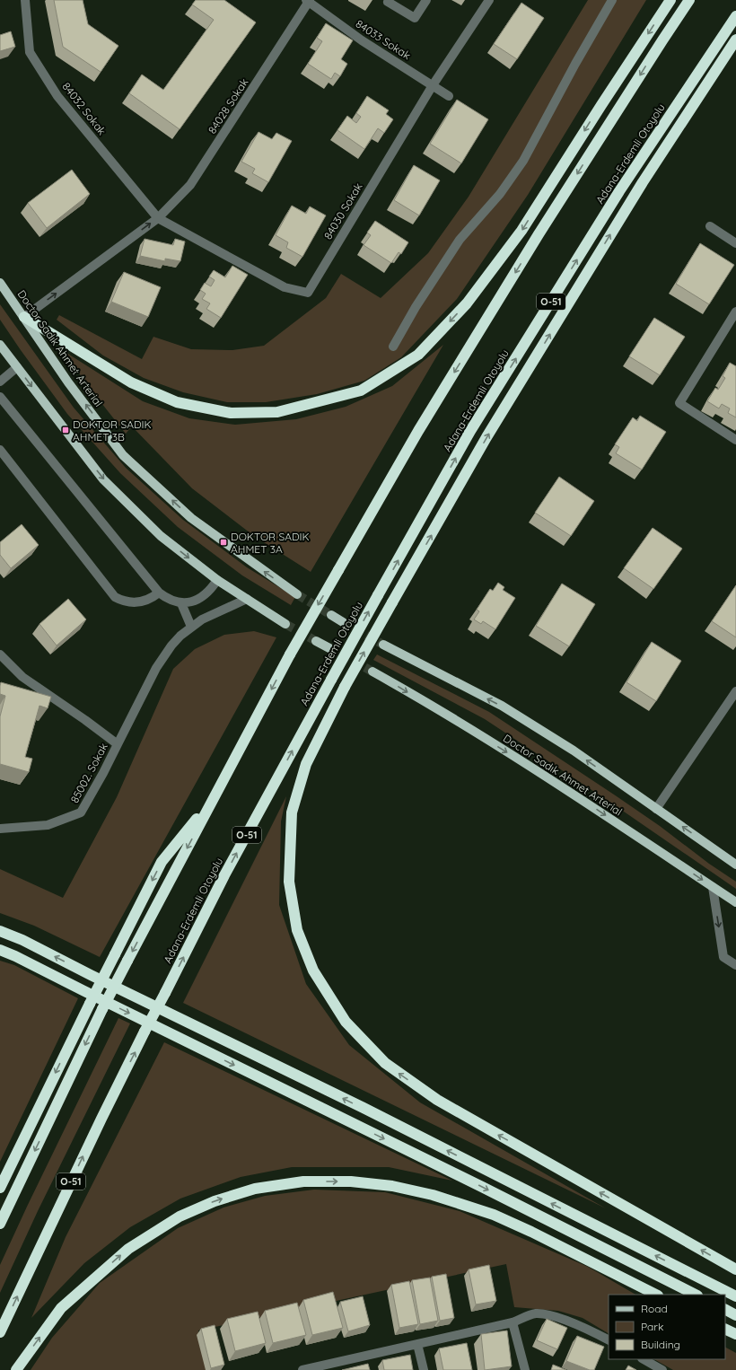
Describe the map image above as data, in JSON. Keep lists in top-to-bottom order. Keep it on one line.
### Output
{"streets":{"highway":["Adana-Erdemli Otoyolu","O-51"],"main road":["Doctor Sadık Ahmet Arterial"],"street":["84033 Sokak","84028 Sokak","84032 Sokak","84030 Sokak","85002. Sokak"]},"crossings":[["84033 Sokak","84028 Sokak"],["84033 Sokak","84030 Sokak"],["84028 Sokak","84032 Sokak"],["84028 Sokak","84030 Sokak"],["84028 Sokak","Doctor Sadık Ahmet Arterial"],["84032 Sokak","84030 Sokak"]],"one_way":["84028 Sokak"],"places":{"transit":["DOKTOR SADIK AHMET 3B","DOKTOR SADIK AHMET 3A"]},"legend":["Road","Park","Building"]}
